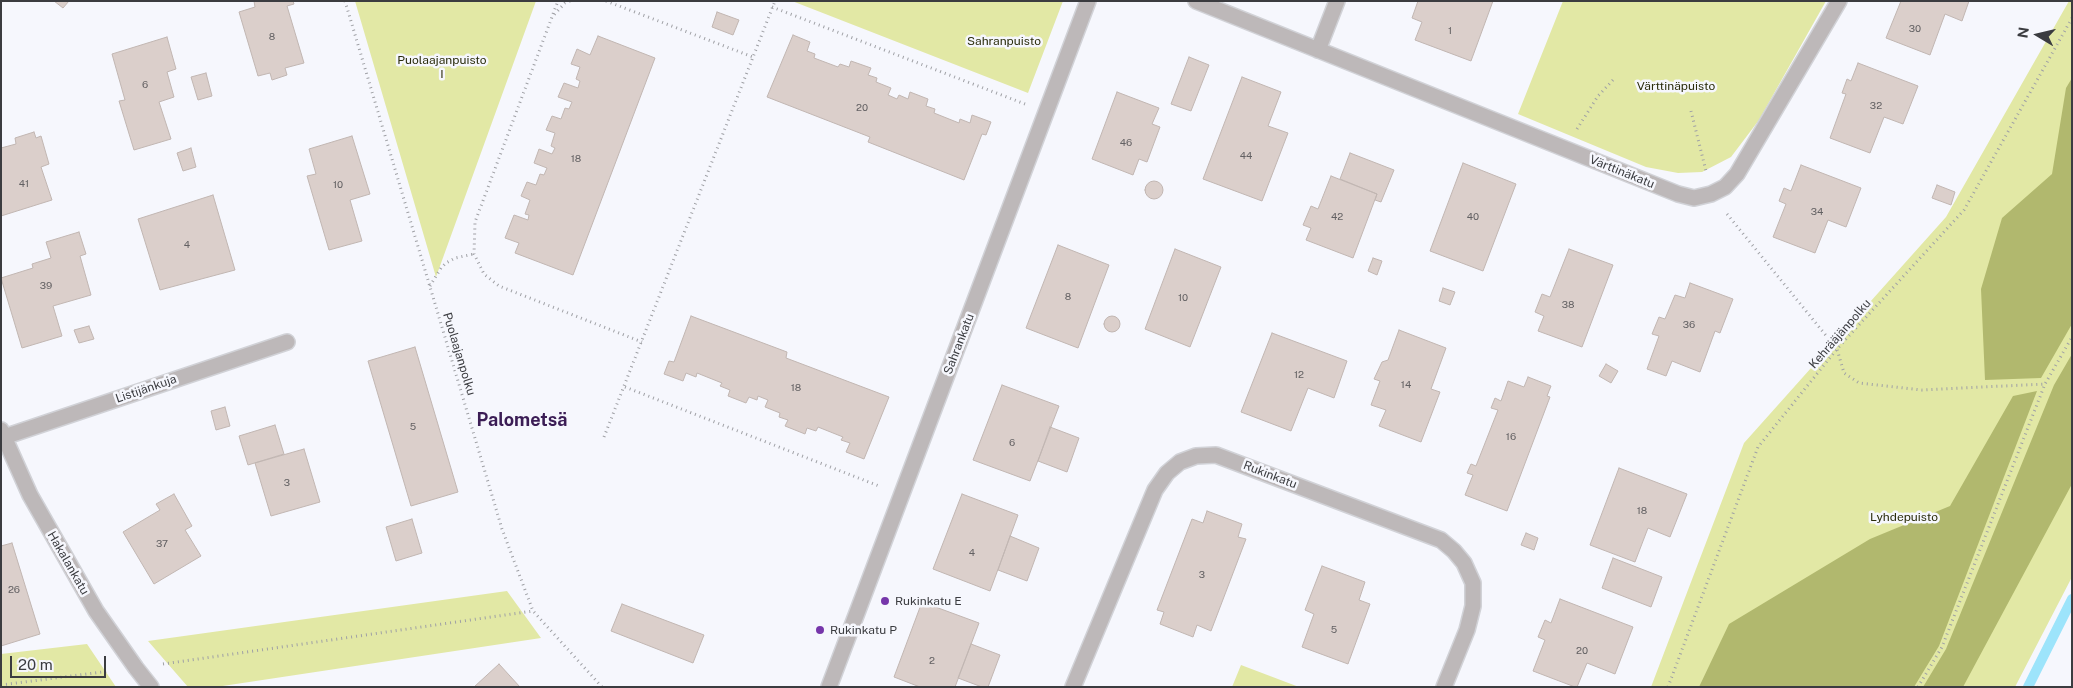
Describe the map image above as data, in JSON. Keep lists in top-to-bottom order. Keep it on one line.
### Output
{"streets":{"street":["Värttinäkatu","Sahrankatu","Listijänkuja","Rukinkatu","Hakalankatu"],"path":["Kehrääjänpolku","Puolaajanpolku"]},"crossings":[["Listijänkuja","Hakalankatu"]],"districts":["Palometsä"],"parks":["Sahranpuisto","Puolaajanpuisto I","Värttinäpuisto","Lyhdepuisto"],"places":["Rukinkatu E","Rukinkatu P"],"house_numbers":["30","1","8","6","32","20","46","44","18","41","10","34","42","40","4","39","8","10","38","36","12","14","18","5","16","6","3","18","37","4","3","26","5","20","2"],"scale_bar":"20 m","north":"left"}
